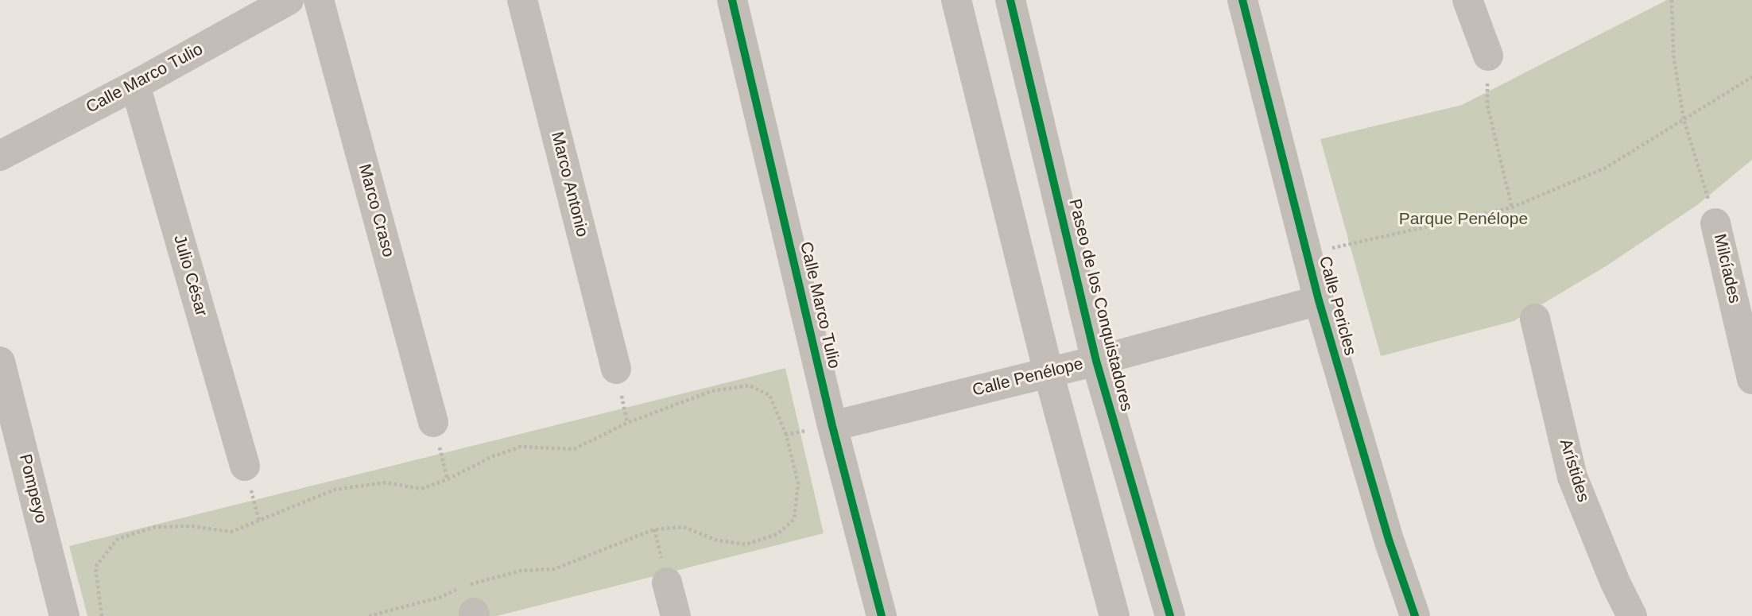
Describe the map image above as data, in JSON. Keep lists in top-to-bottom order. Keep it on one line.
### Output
{"streets":{"street":["Calle Marco Tulio","Marco Antonio","Marco Craso","Milcíades","Julio César","Paseo de los Conquistadores","Calle Pericles","Calle Penélope","Arístides","Pompeyo"]},"crossings":[["Calle Marco Tulio","Julio César"],["Calle Marco Tulio","Calle Penélope"],["Paseo de los Conquistadores","Calle Penélope"],["Calle Pericles","Calle Penélope"]],"parks":["Parque Penélope"]}
